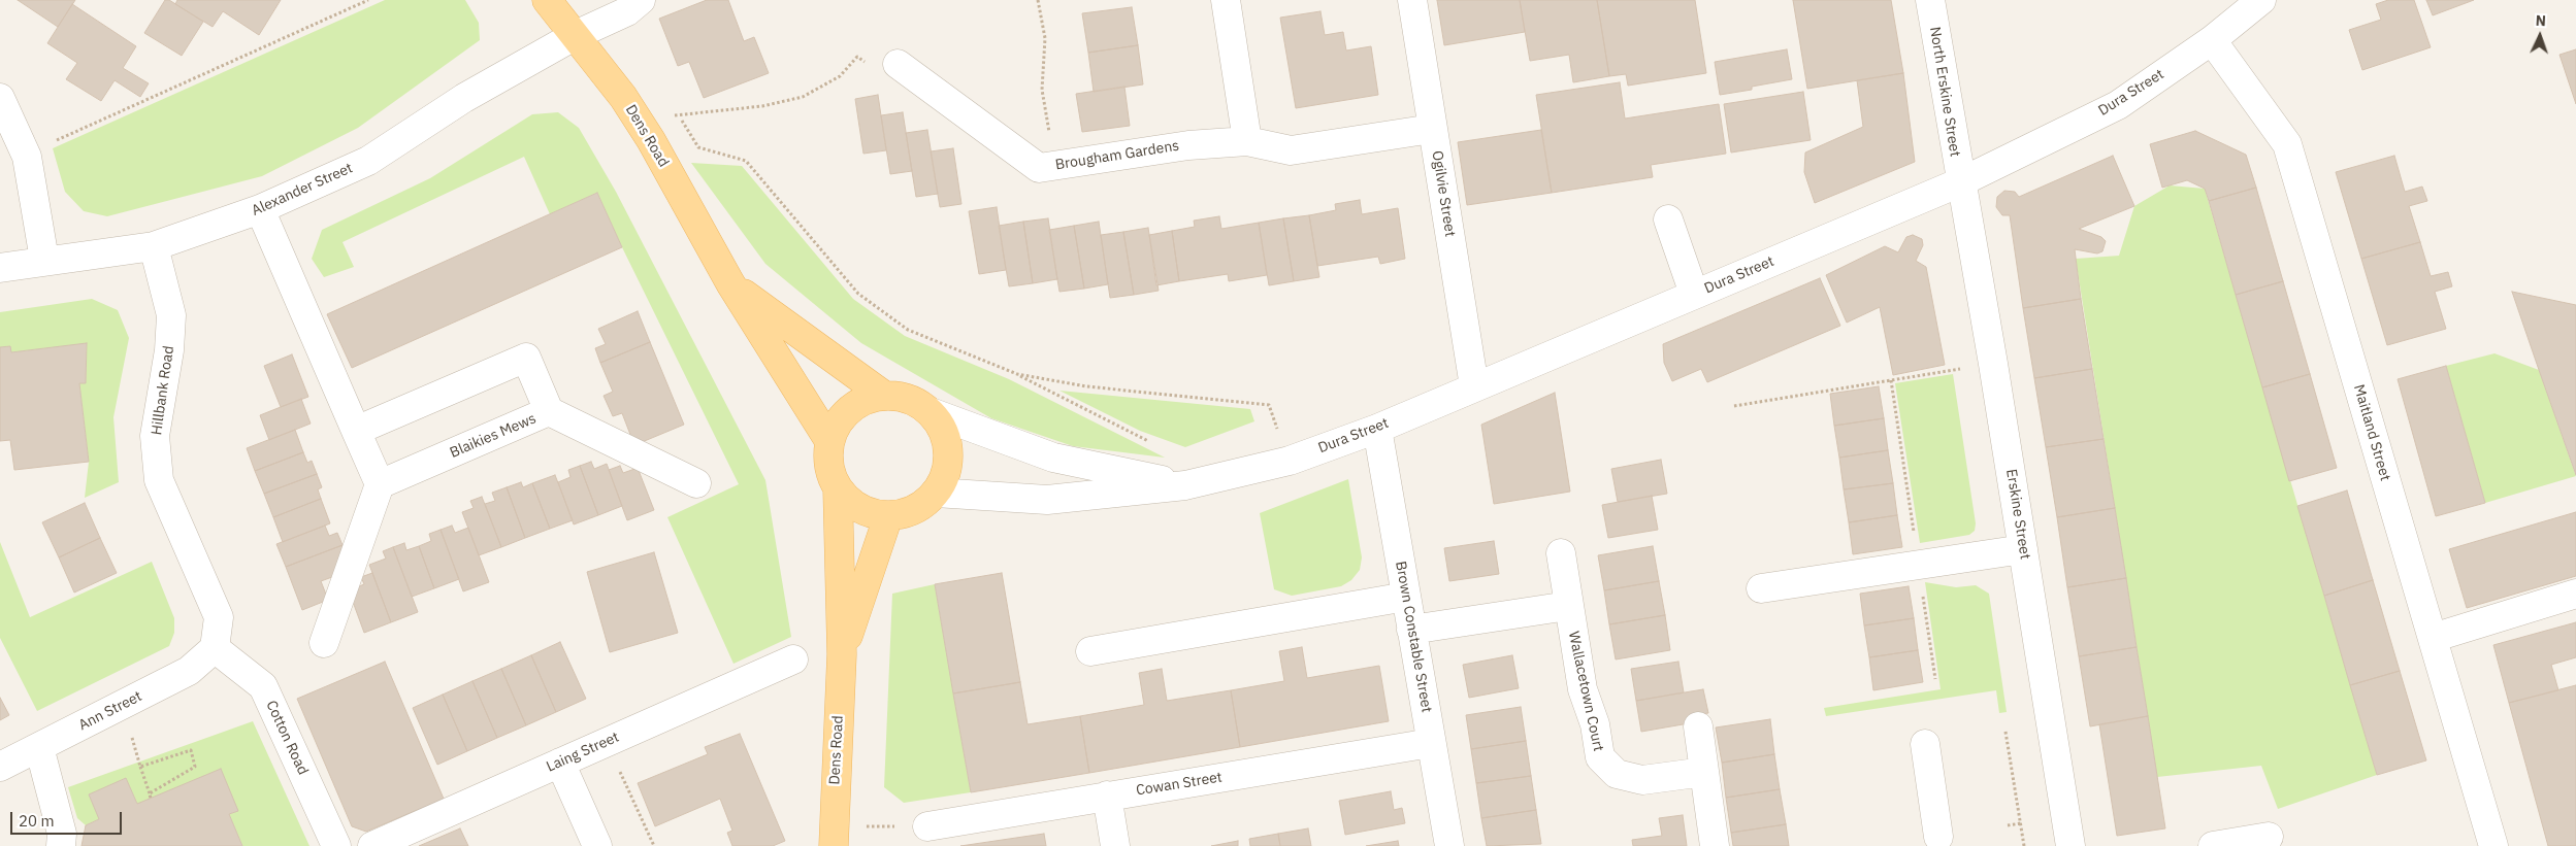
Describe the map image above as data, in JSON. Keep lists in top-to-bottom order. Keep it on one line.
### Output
{"streets":{"main road":["Dens Road"],"street":["North Erskine Street","Dura Street","Brougham Gardens","Alexander Street","Ogilvie Street","Hillbank Road","Maitland Street","Blaikies Mews","Erskine Street","Brown Constable Street","Wallacetown Court","Ann Street","Cotton Road","Laing Street","Cowan Street"]},"crossings":[["North Erskine Street","Dura Street"],["North Erskine Street","Erskine Street"],["Dura Street","Dens Road"],["Dura Street","Ogilvie Street"],["Dura Street","Maitland Street"],["Dura Street","Erskine Street"],["Dura Street","Brown Constable Street"],["Dens Road","Alexander Street"],["Brougham Gardens","Ogilvie Street"],["Alexander Street","Hillbank Road"],["Hillbank Road","Ann Street"],["Hillbank Road","Cotton Road"],["Brown Constable Street","Cowan Street"],["Ann Street","Cotton Road"]],"scale_bar":"20 m","north":"top"}
